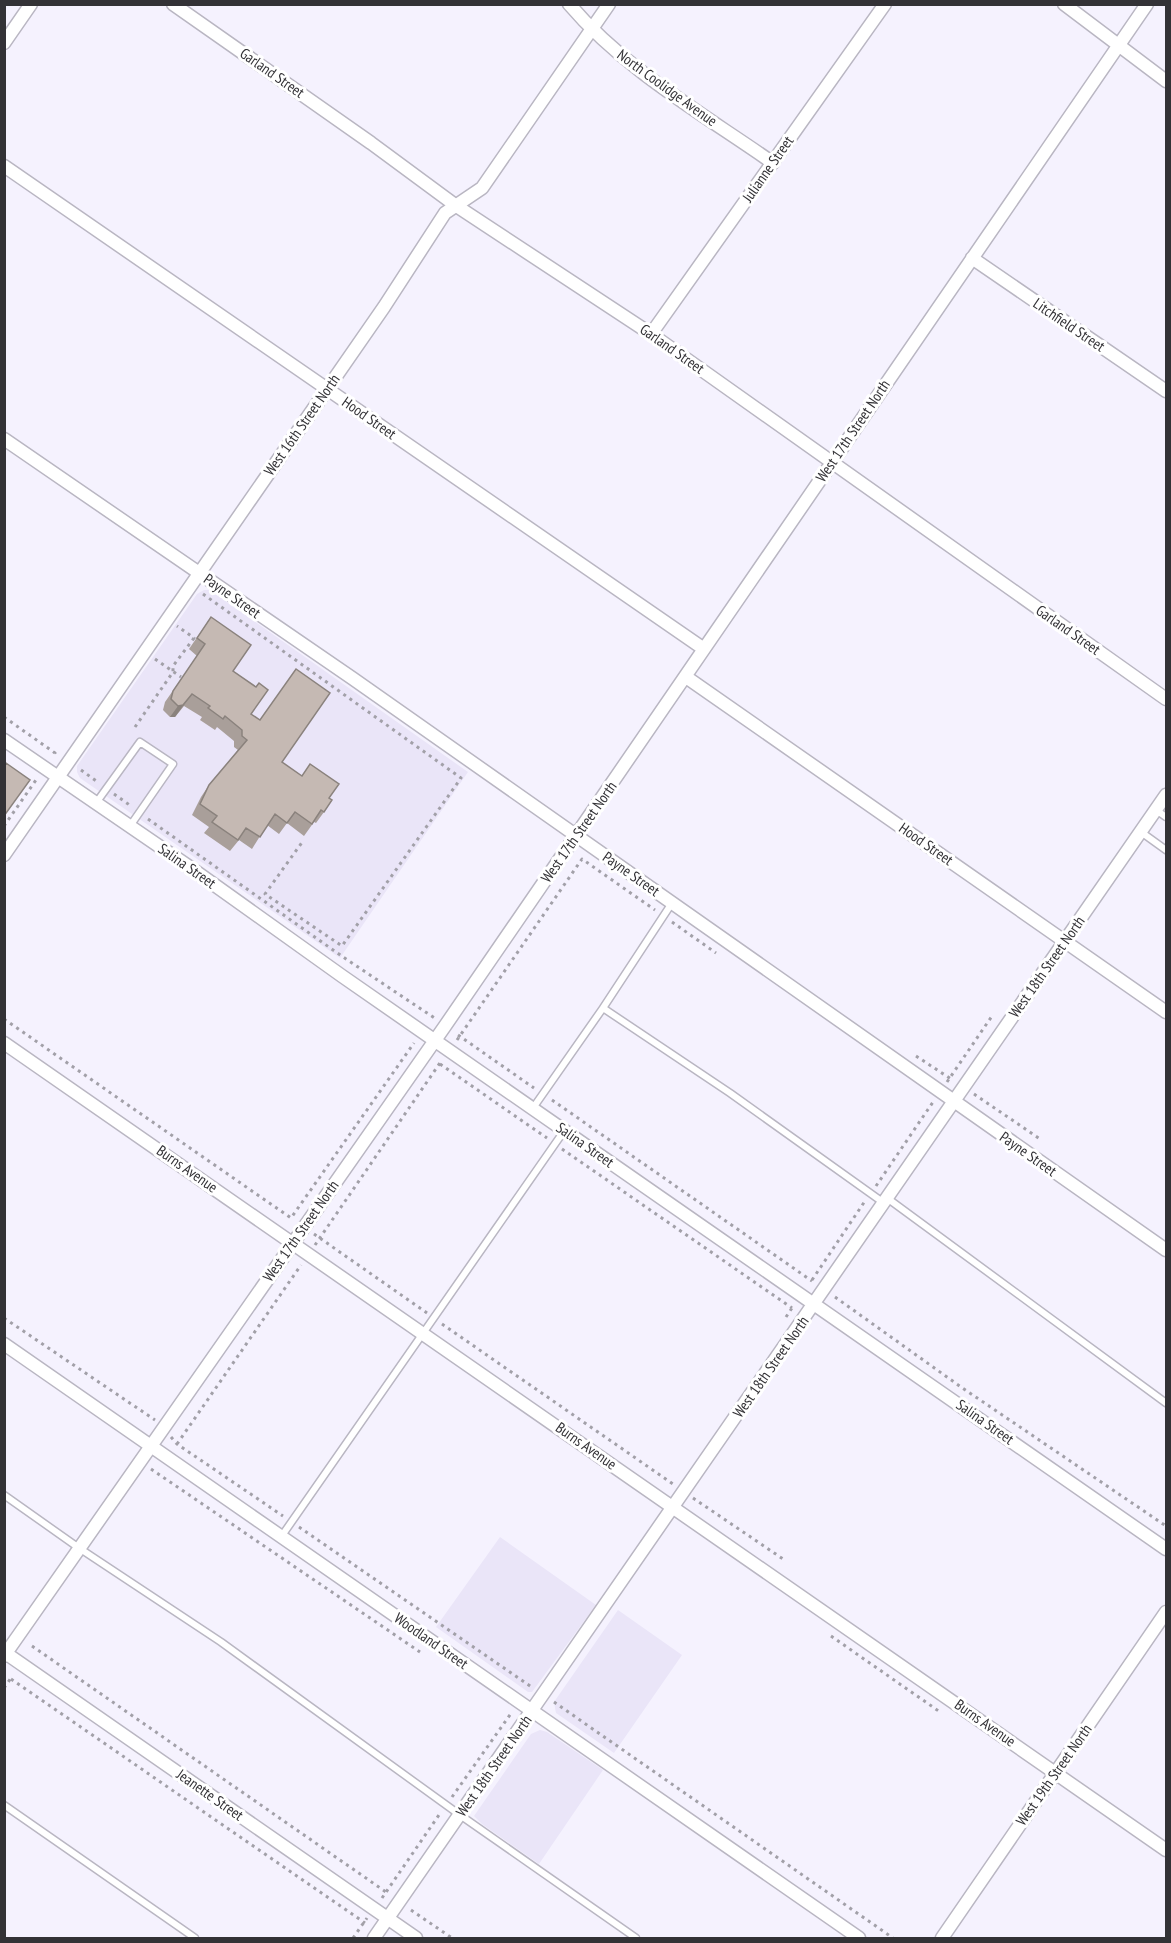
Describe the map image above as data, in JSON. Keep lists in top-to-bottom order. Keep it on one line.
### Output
{"streets":{"street":["Garland Street","North Coolidge Avenue","Julianne Street","Litchfield Street","Hood Street","West 16th Street North","West 17th Street North","Payne Street","Salina Street","West 18th Street North","Burns Avenue","Woodland Street","West 19th Street North","Jeanette Street"]},"crossings":[["Garland Street","Julianne Street"],["Garland Street","West 16th Street North"],["Garland Street","West 17th Street North"],["North Coolidge Avenue","Julianne Street"],["North Coolidge Avenue","West 16th Street North"],["Litchfield Street","West 17th Street North"],["Hood Street","West 16th Street North"],["Hood Street","West 17th Street North"],["Hood Street","West 18th Street North"],["West 16th Street North","Payne Street"],["West 16th Street North","Salina Street"],["West 17th Street North","Payne Street"],["West 17th Street North","Salina Street"],["West 17th Street North","Burns Avenue"],["West 17th Street North","Woodland Street"],["West 17th Street North","Jeanette Street"],["Payne Street","West 18th Street North"],["Salina Street","West 18th Street North"],["West 18th Street North","Burns Avenue"],["West 18th Street North","Woodland Street"],["West 18th Street North","Jeanette Street"],["Burns Avenue","West 19th Street North"]]}
